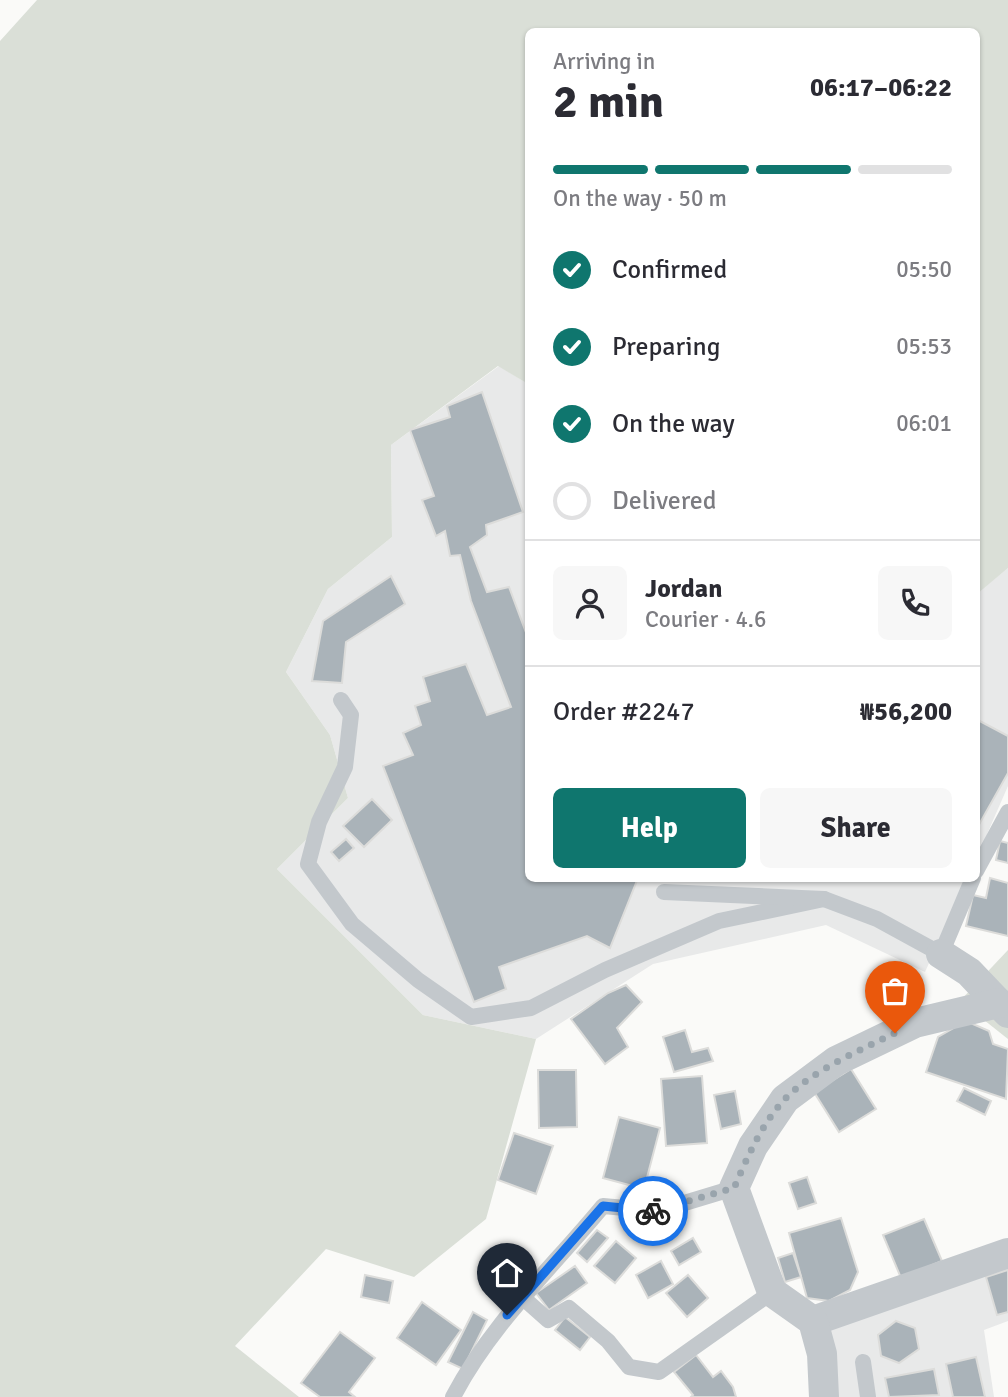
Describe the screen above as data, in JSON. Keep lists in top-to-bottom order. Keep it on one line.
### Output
{"page":{"heading":["2 min","Arriving in","06:17–06:22"],"panel":["Jordan","Courier · 4.6","Order #2247","₩56,200"],"bar":"On the way · 50 m","list":[["Confirmed","05:50"],["Preparing","05:53"],["On the way","06:01"],"Delivered"],"buttons":["Help","Share"]}}
